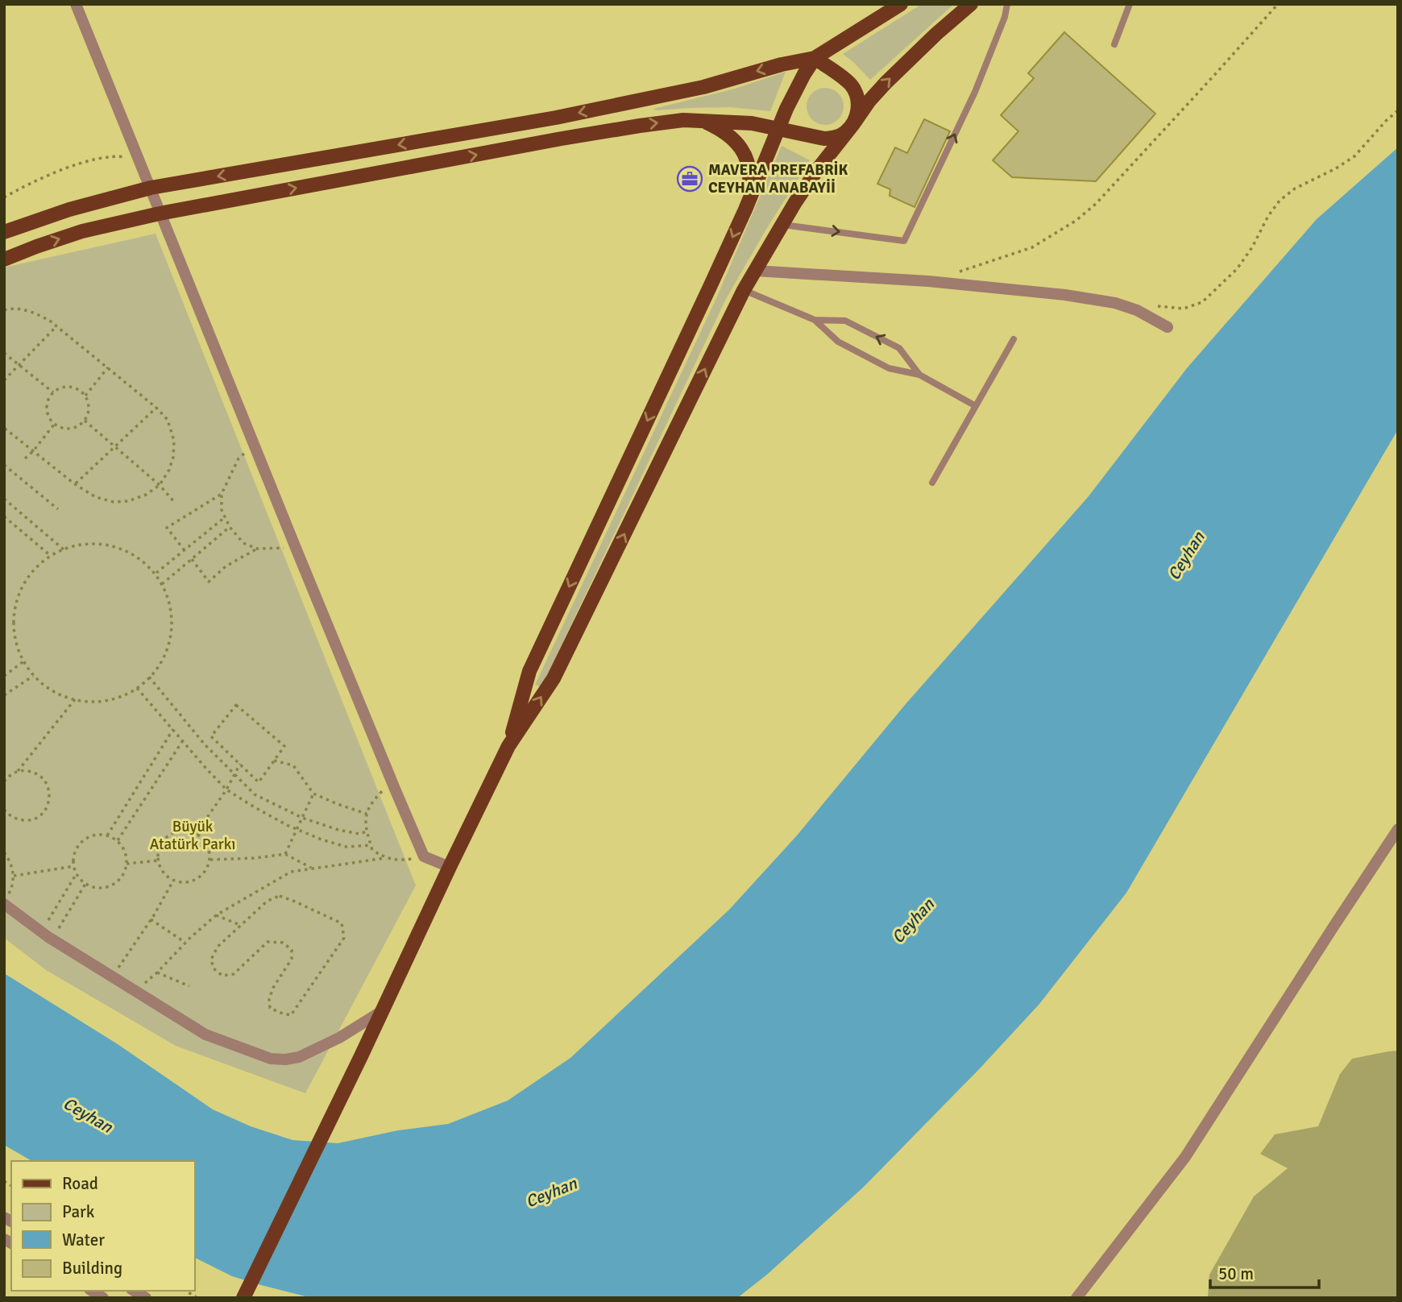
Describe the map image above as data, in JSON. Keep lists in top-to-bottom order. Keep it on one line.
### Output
{"water":["Ceyhan"],"parks":["Büyük Atatürk Parkı"],"places":{"office":["MAVERA PREFABRİK CEYHAN ANABAYİİ"]},"legend":["Road","Park","Water","Building"],"scale_bar":"50 m"}
